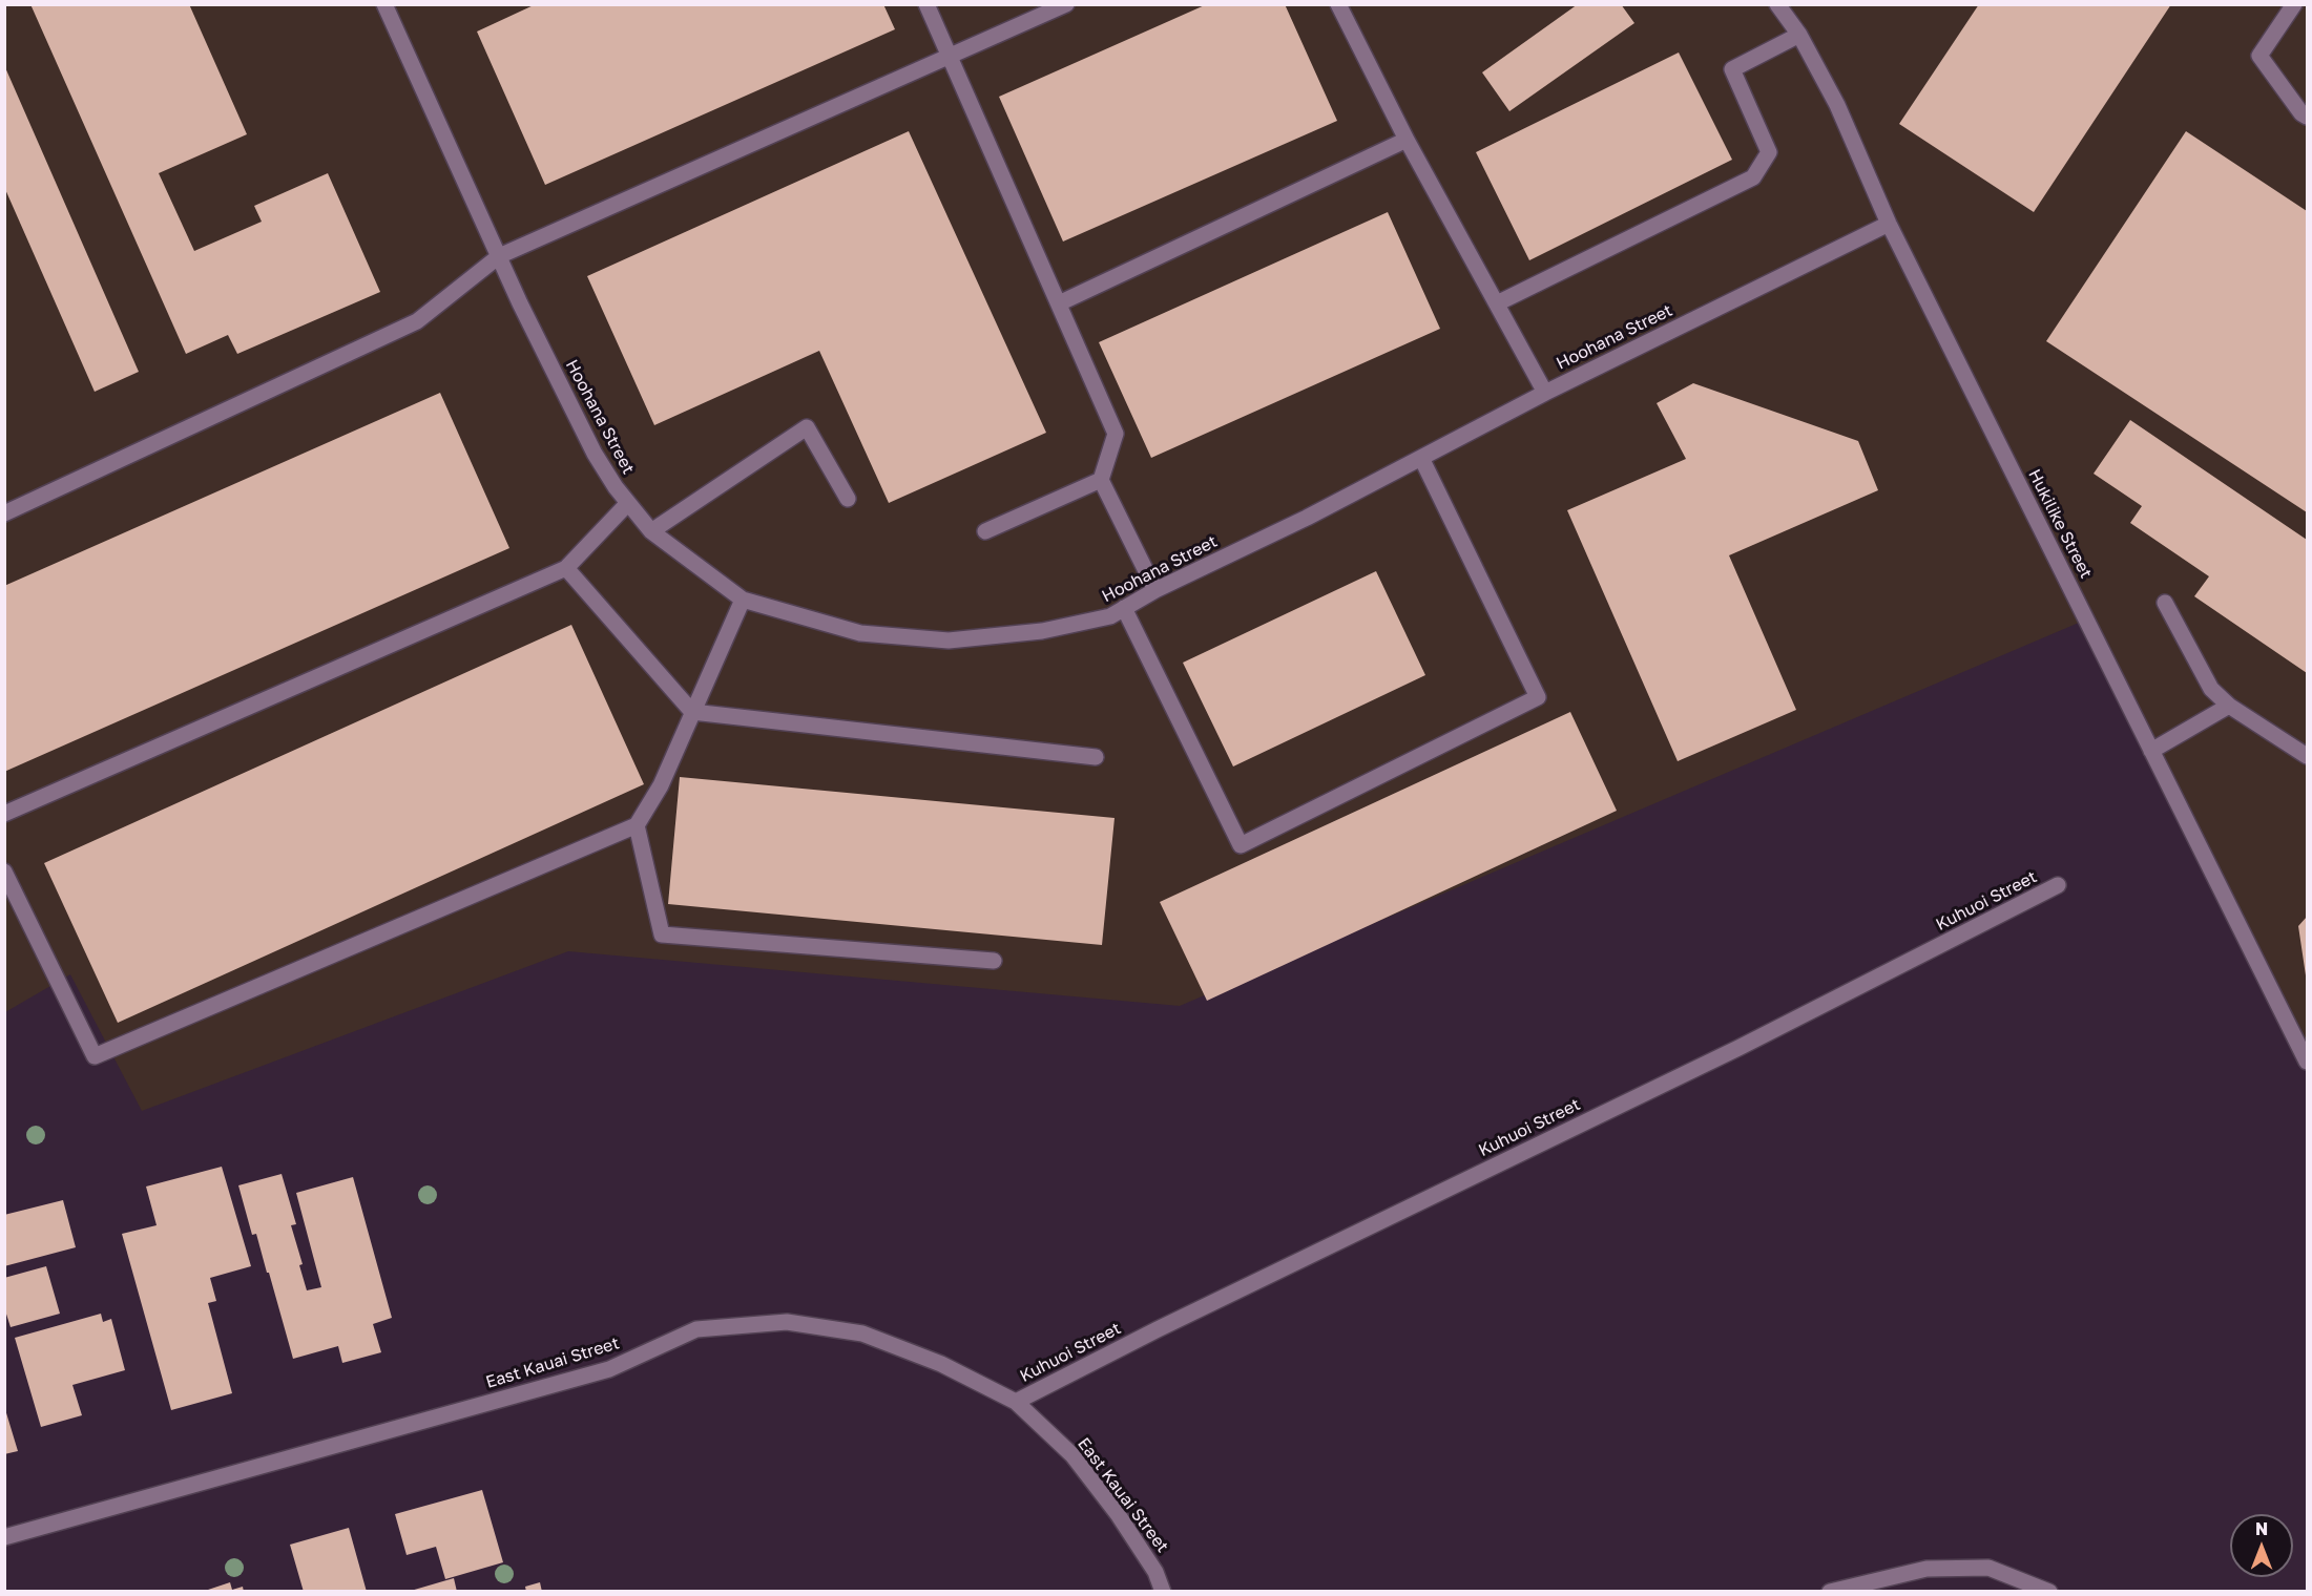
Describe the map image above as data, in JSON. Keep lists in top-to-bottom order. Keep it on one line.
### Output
{"streets":{"street":["Hoohana Street","Hukilike Street","Kuhuoi Street","East Kauai Street"]},"crossings":[["Hoohana Street","Hukilike Street"],["Kuhuoi Street","East Kauai Street"]],"north":"top"}
